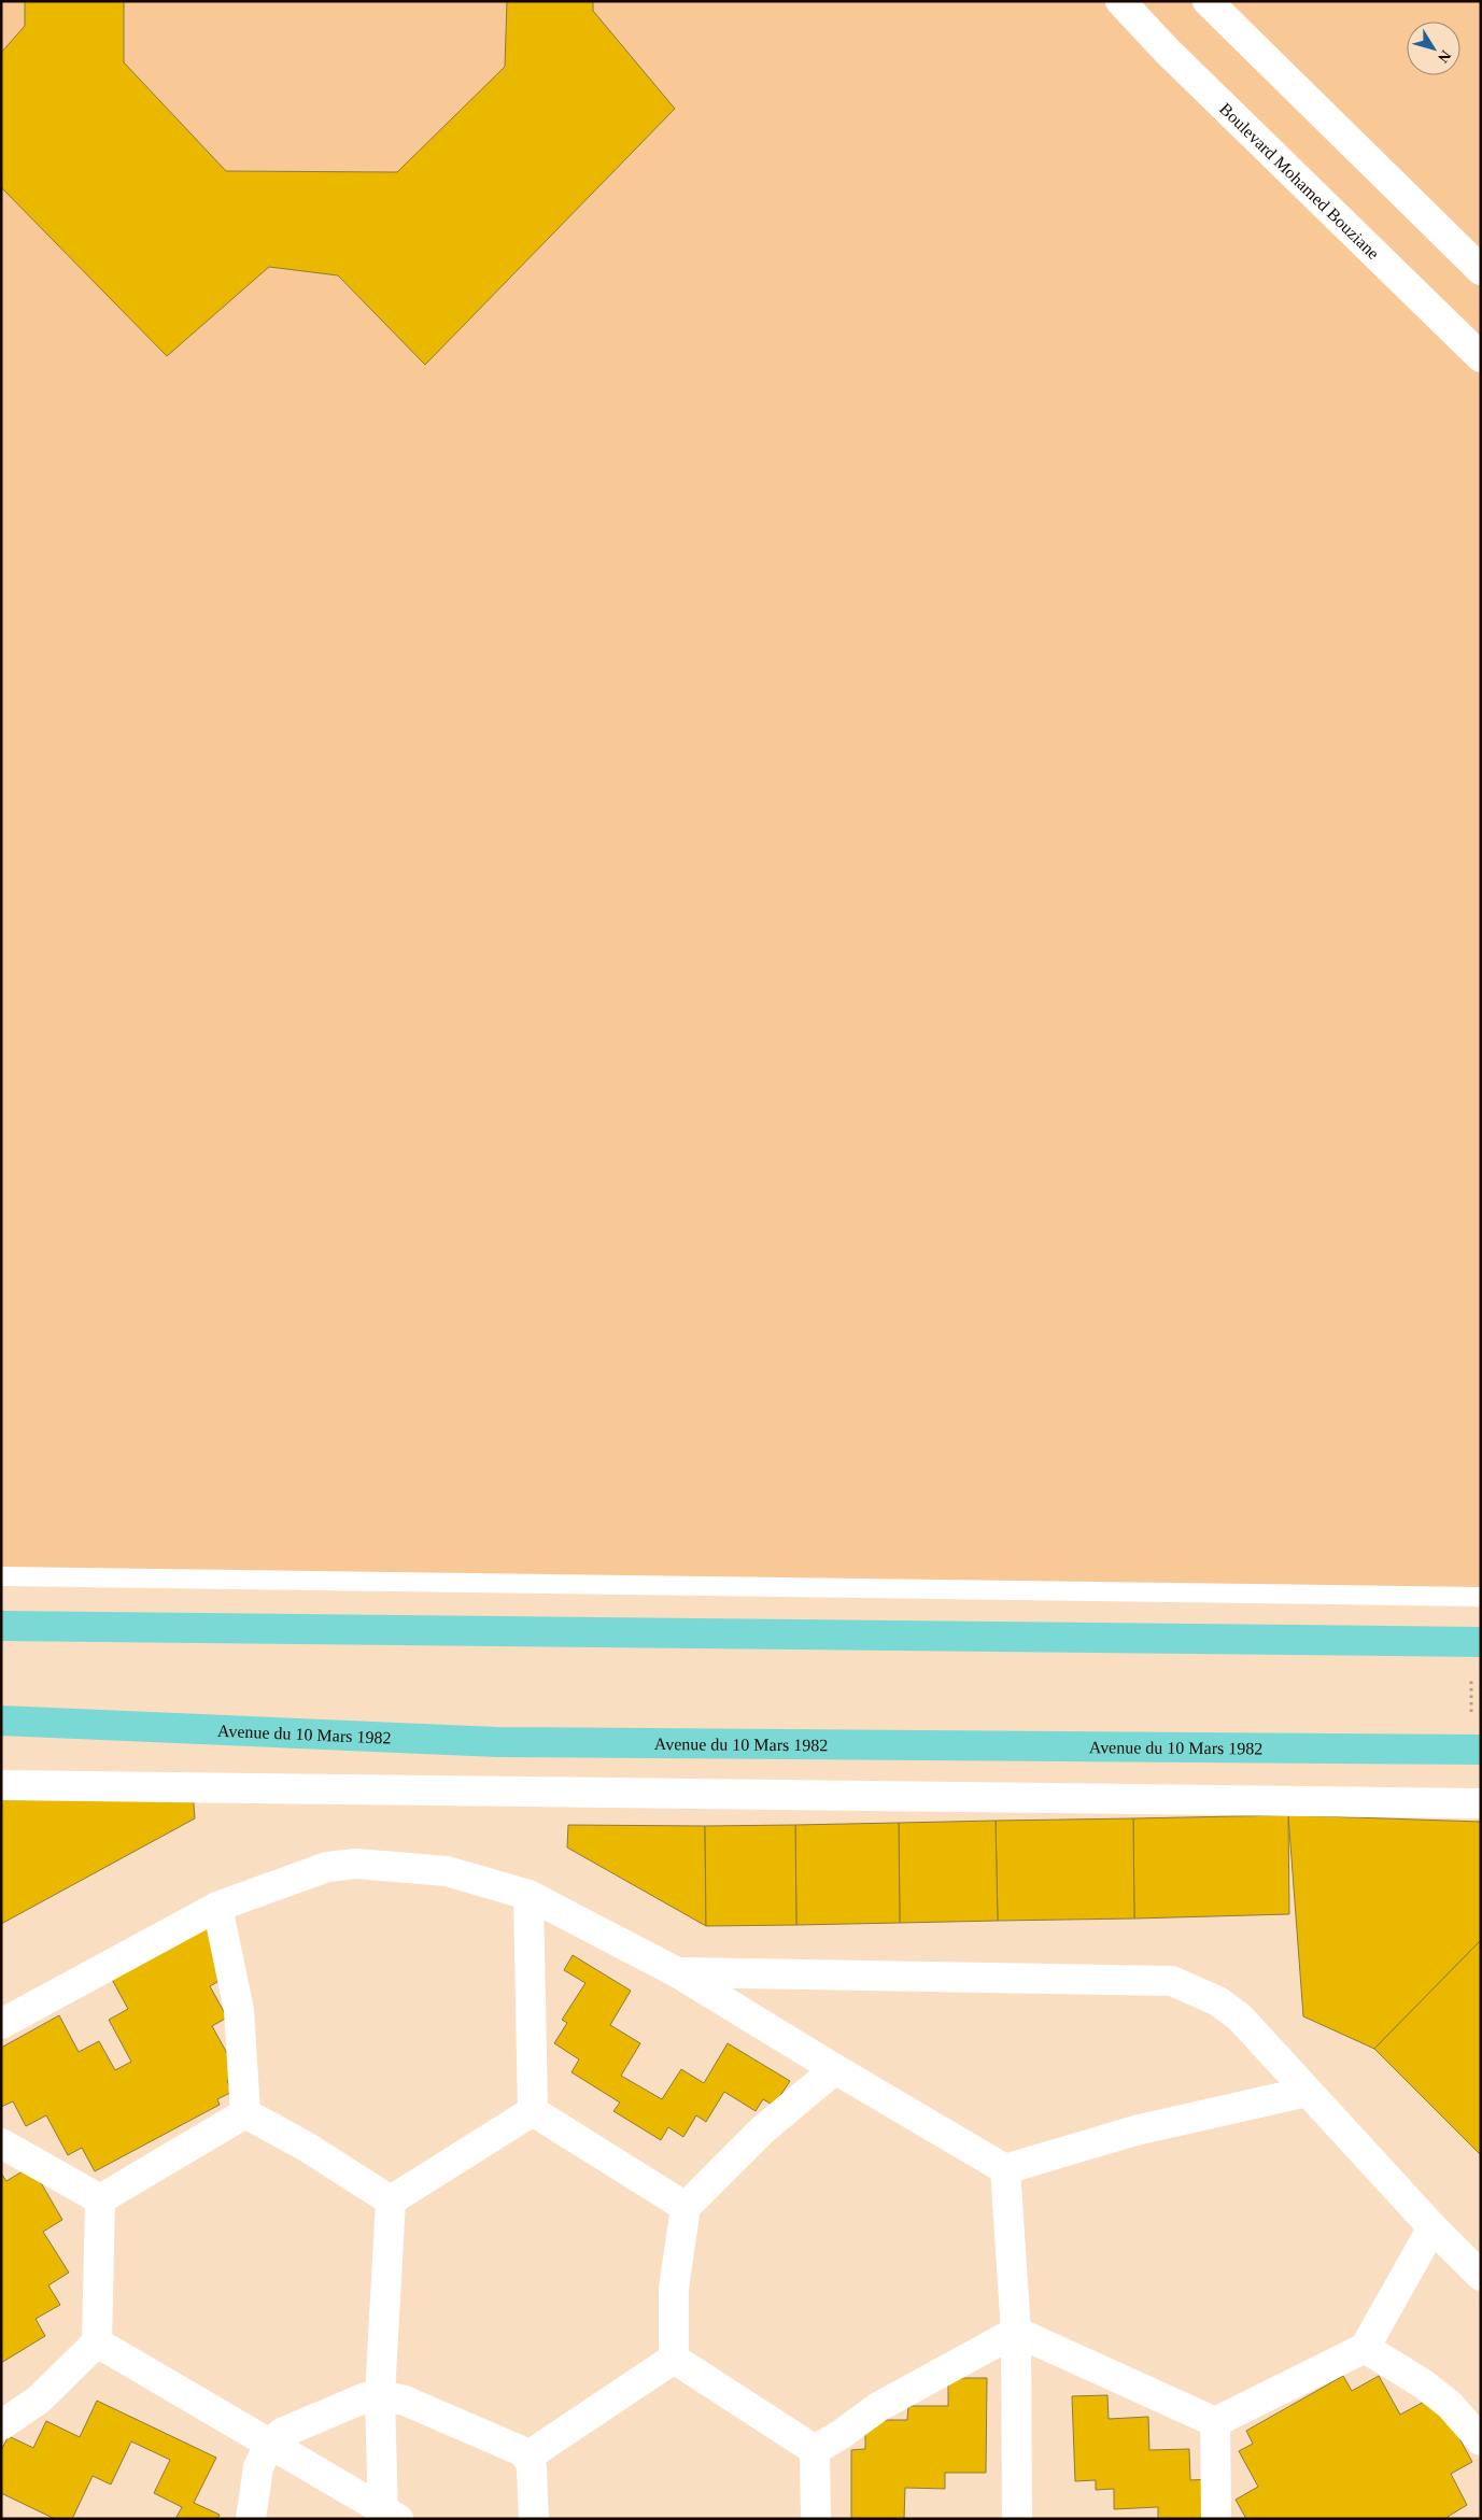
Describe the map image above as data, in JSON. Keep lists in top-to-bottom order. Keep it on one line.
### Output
{"streets":{"main road":["Avenue du 10 Mars 1982"],"street":["Boulevard Mohamed Bouziane"]},"north":"bottom right"}
